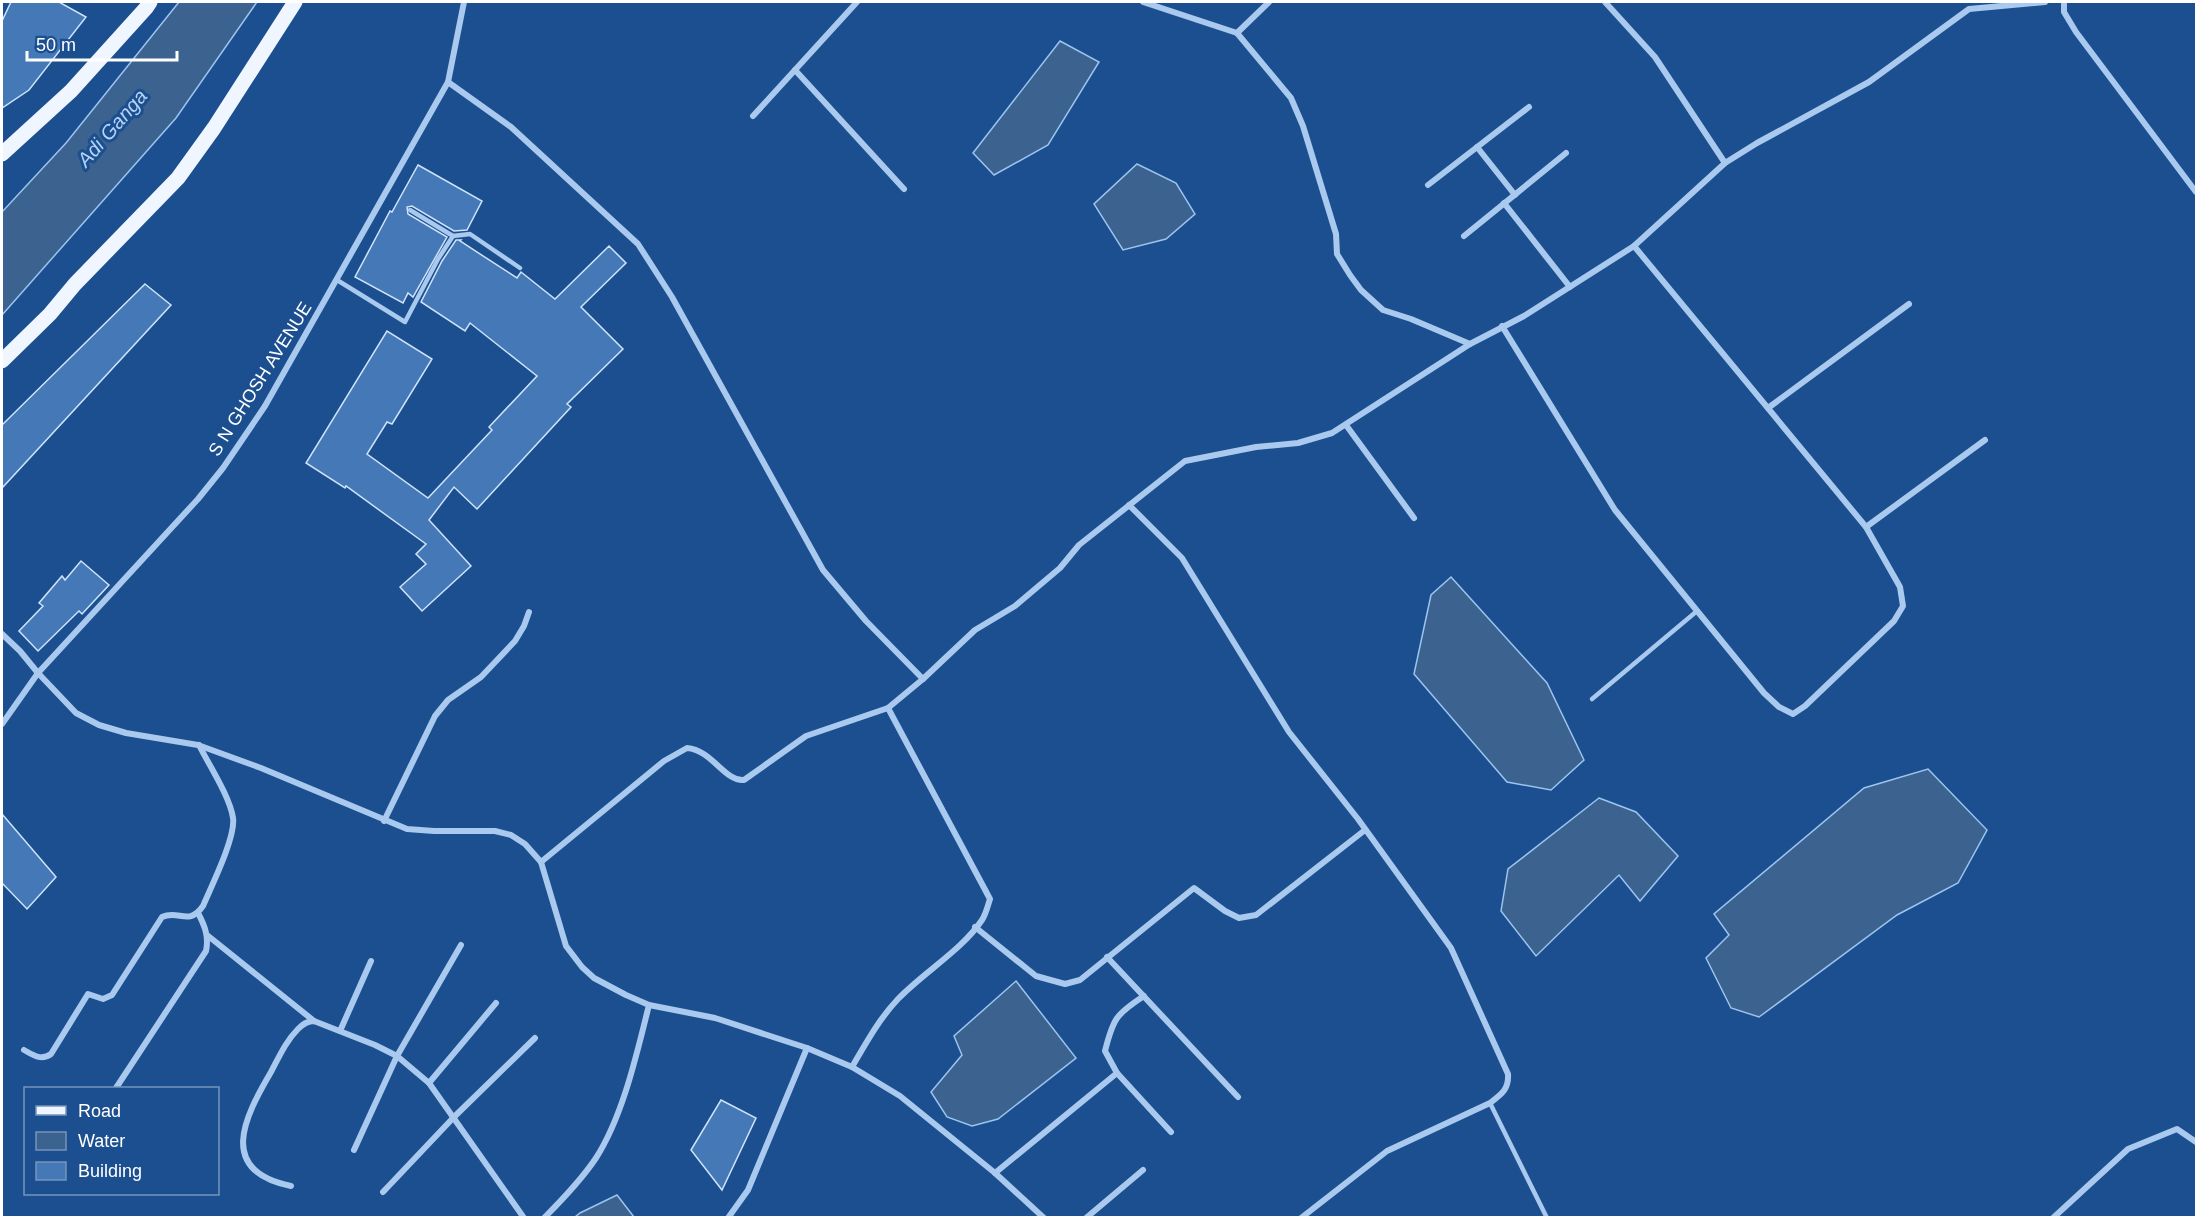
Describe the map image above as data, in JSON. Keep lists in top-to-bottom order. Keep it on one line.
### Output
{"streets":{"street":["S N GHOSH AVENUE"]},"water":["Adi Ganga"],"legend":["Road","Water","Building"],"scale_bar":"50 m"}
